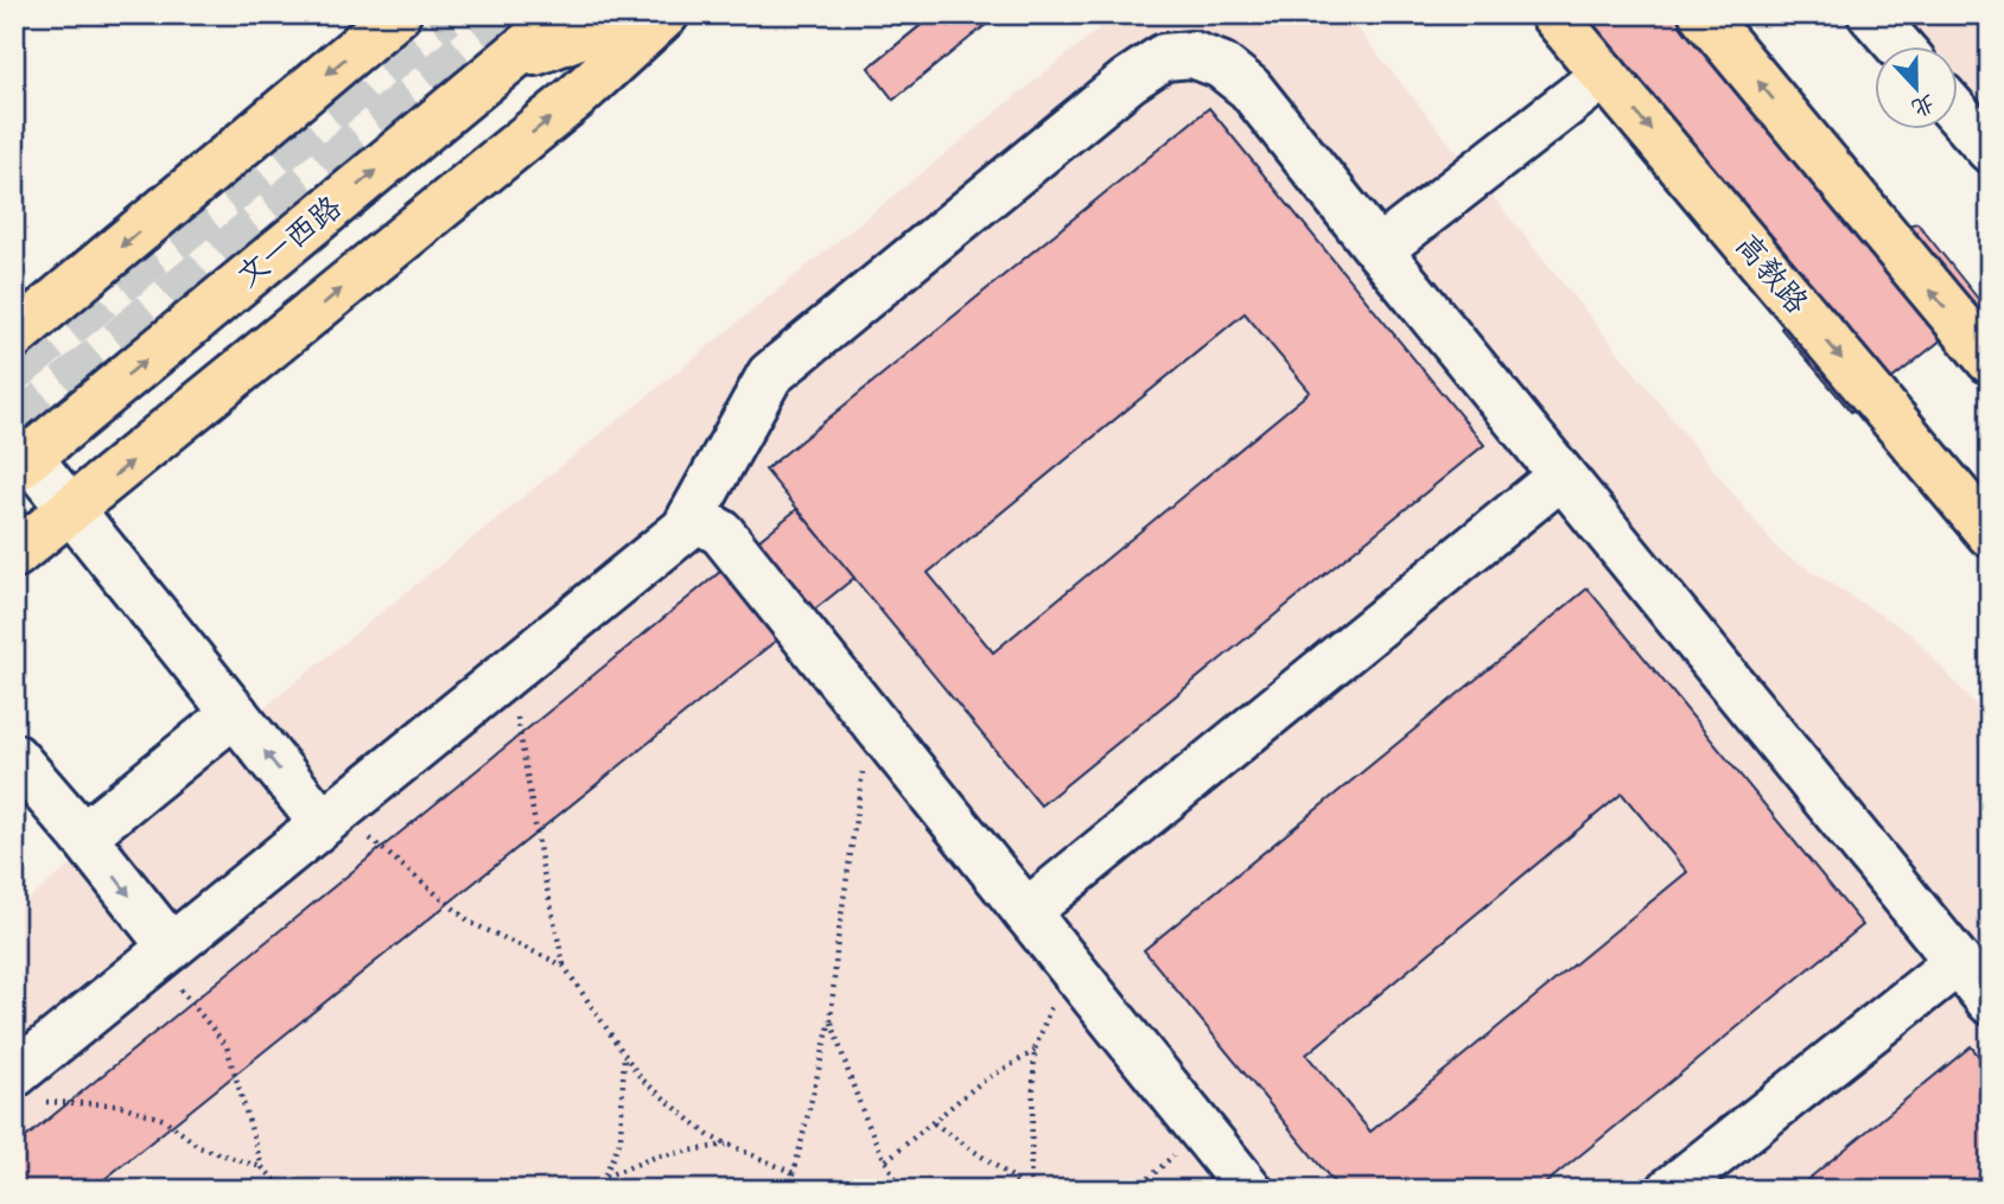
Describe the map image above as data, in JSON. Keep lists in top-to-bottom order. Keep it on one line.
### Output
{"streets":{"main road":["文一西路","高教路"]},"north":"bottom"}
